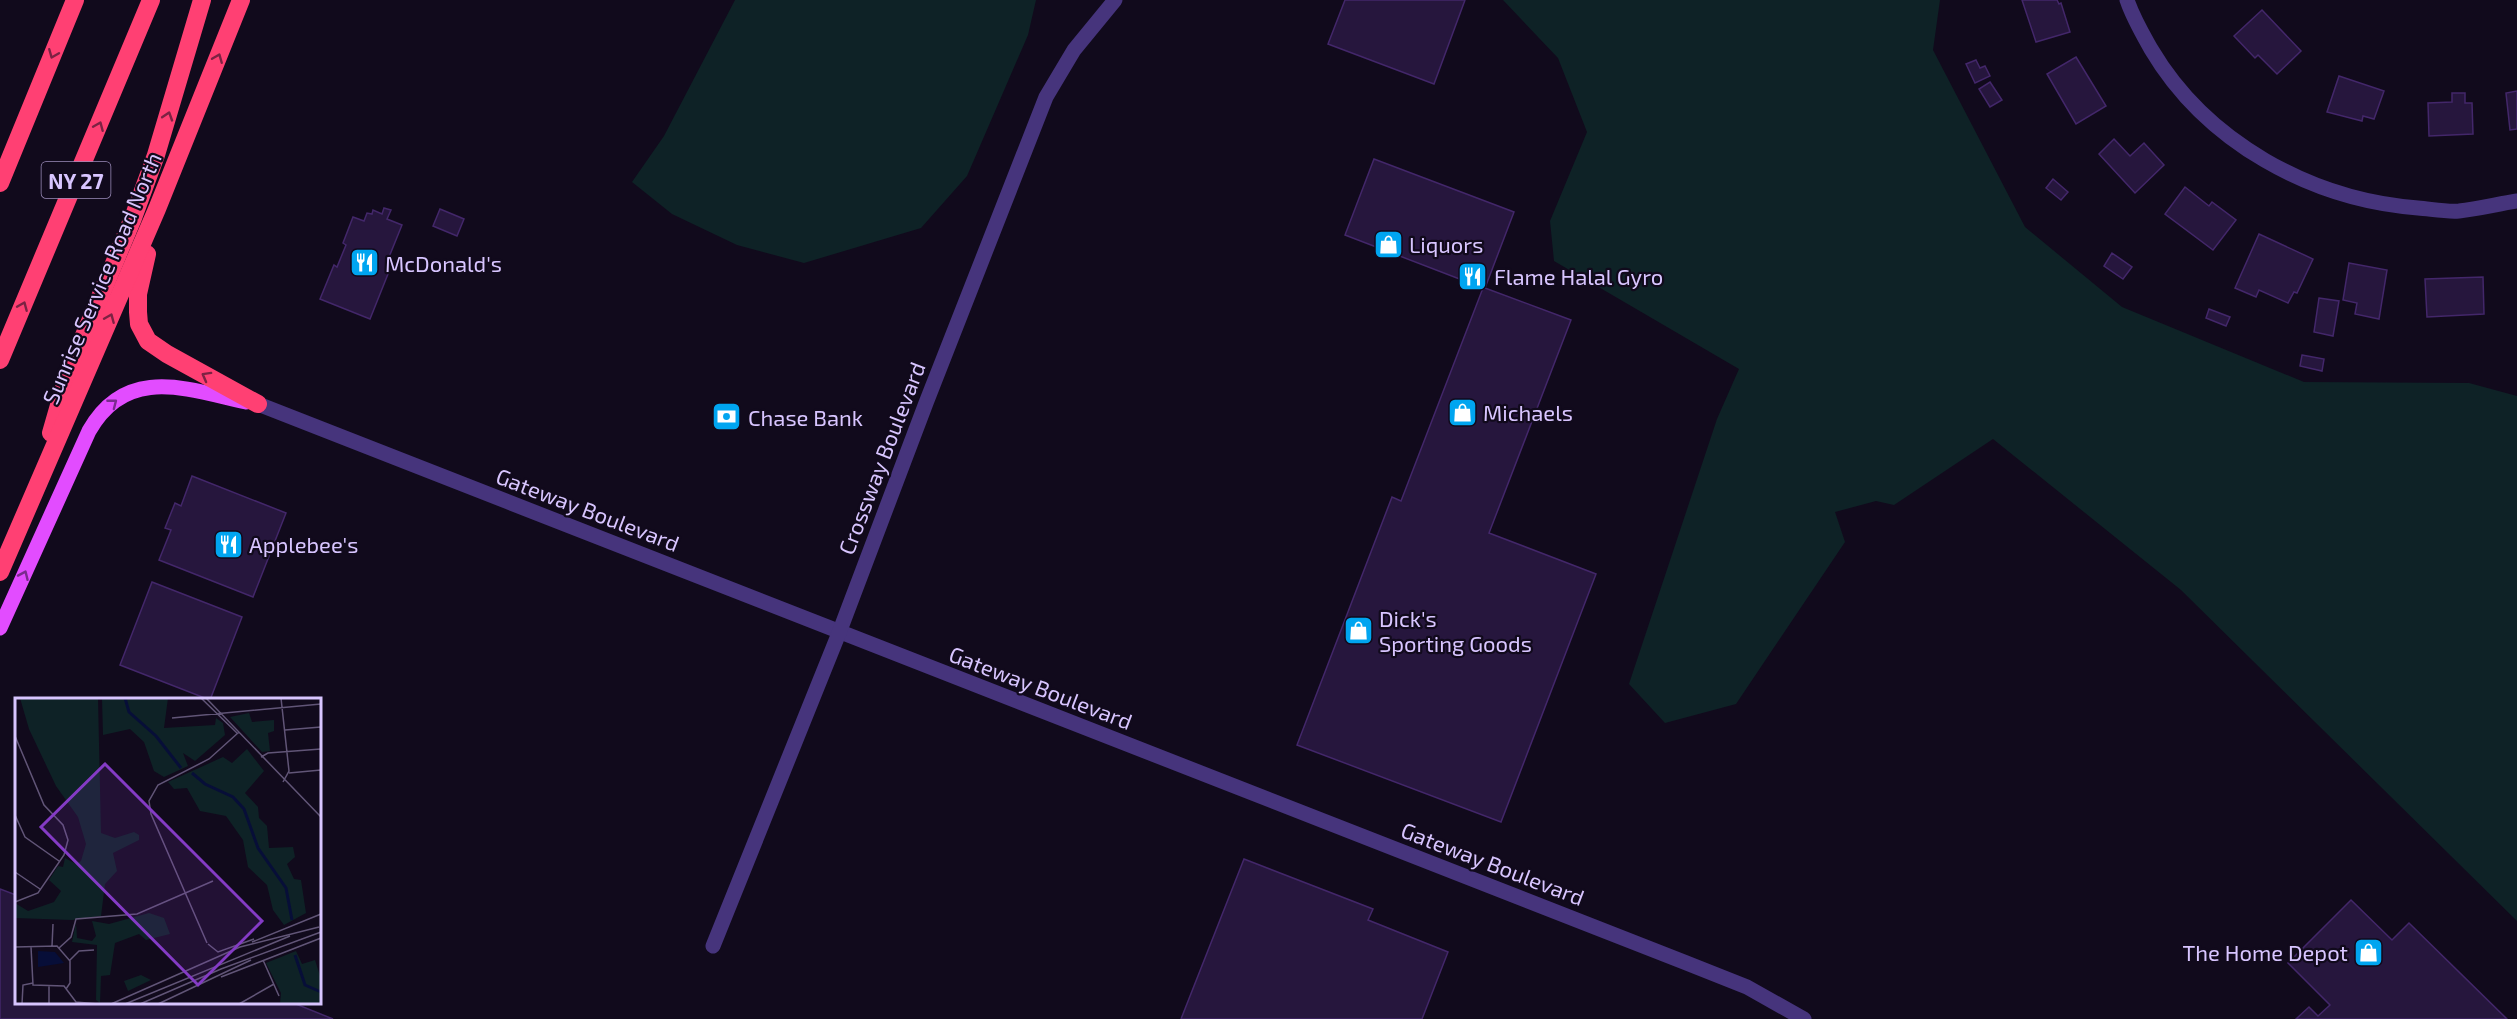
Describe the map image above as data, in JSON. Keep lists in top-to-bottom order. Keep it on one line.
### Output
{"streets":{"highway":["NY 27","Sunrise Service Road North"],"street":["Crossway Boulevard","Gateway Boulevard"]},"crossings":[["Crossway Boulevard","Gateway Boulevard"]],"places":{"shop":["Liquors","Michaels","Dick's Sporting Goods","The Home Depot"],"restaurant":["McDonald's","Flame Halal Gyro","Applebee's"],"bank":["Chase Bank"]}}
